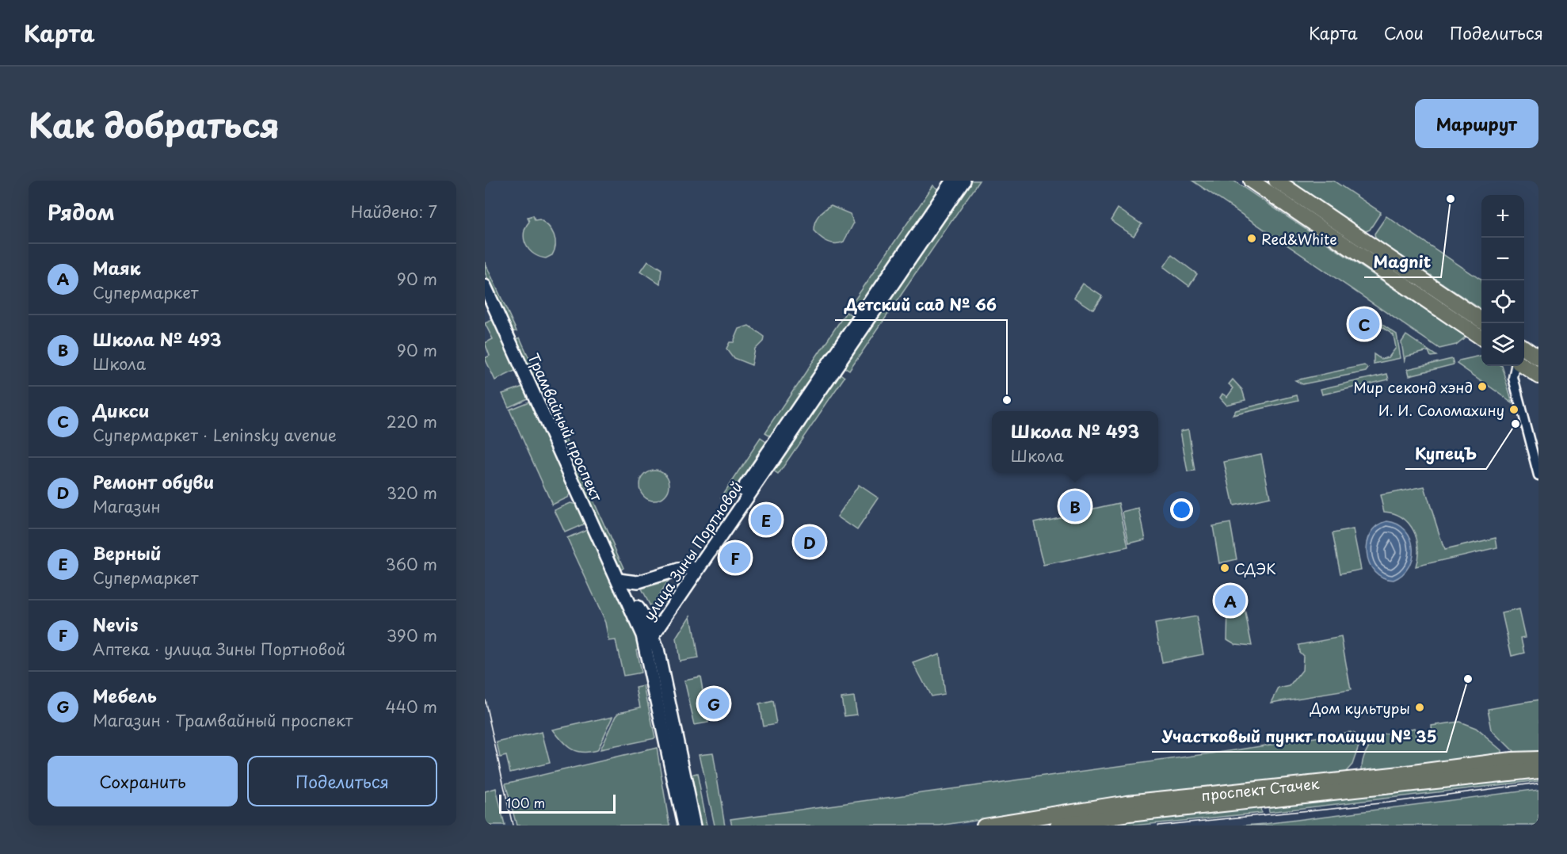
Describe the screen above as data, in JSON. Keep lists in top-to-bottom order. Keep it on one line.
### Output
{"streets":{"main road":["Трамвайный проспект","улица Зины Портновой","проспект Стачек"]},"crossings":[["Трамвайный проспект","улица Зины Портновой"]],"places":["Magnit","Red&White","Мир секонд хэнд","Детский сад № 66","И. И. Соломахину","КупецЪ","СДЭК","Участковый пункт полиции № 35","Дом культуры"],"scale_bar":"100 m","page":{"header":"Карта","nav":["Карта","Слои","Поделиться"],"title":"Как добраться","buttons":["Маршрут",["Сохранить","Поделиться"]],"heading":["Рядом","Найдено: 7"],"map_buttons":["+","−"],"list":[{"mark":"A","name":"Маяк","note":"Супермаркет","value":"90 m"},{"mark":"B","name":"Школа № 493","note":"Школа","value":"90 m"},{"mark":"C","name":"Дикси","note":"Супермаркет · Leninsky avenue","value":"220 m"},{"mark":"D","name":"Ремонт обуви","note":"Магазин","value":"320 m"},{"mark":"E","name":"Верный","note":"Супермаркет","value":"360 m"},{"mark":"F","name":"Nevis","note":"Аптека · улица Зины Портновой","value":"390 m"},{"mark":"G","name":"Мебель","note":"Магазин · Трамвайный проспект","value":"440 m"}],"pins":["C","B","E","D","F","A","G"],"popup":["Школа № 493","Школа"],"scale":"100 m"}}
